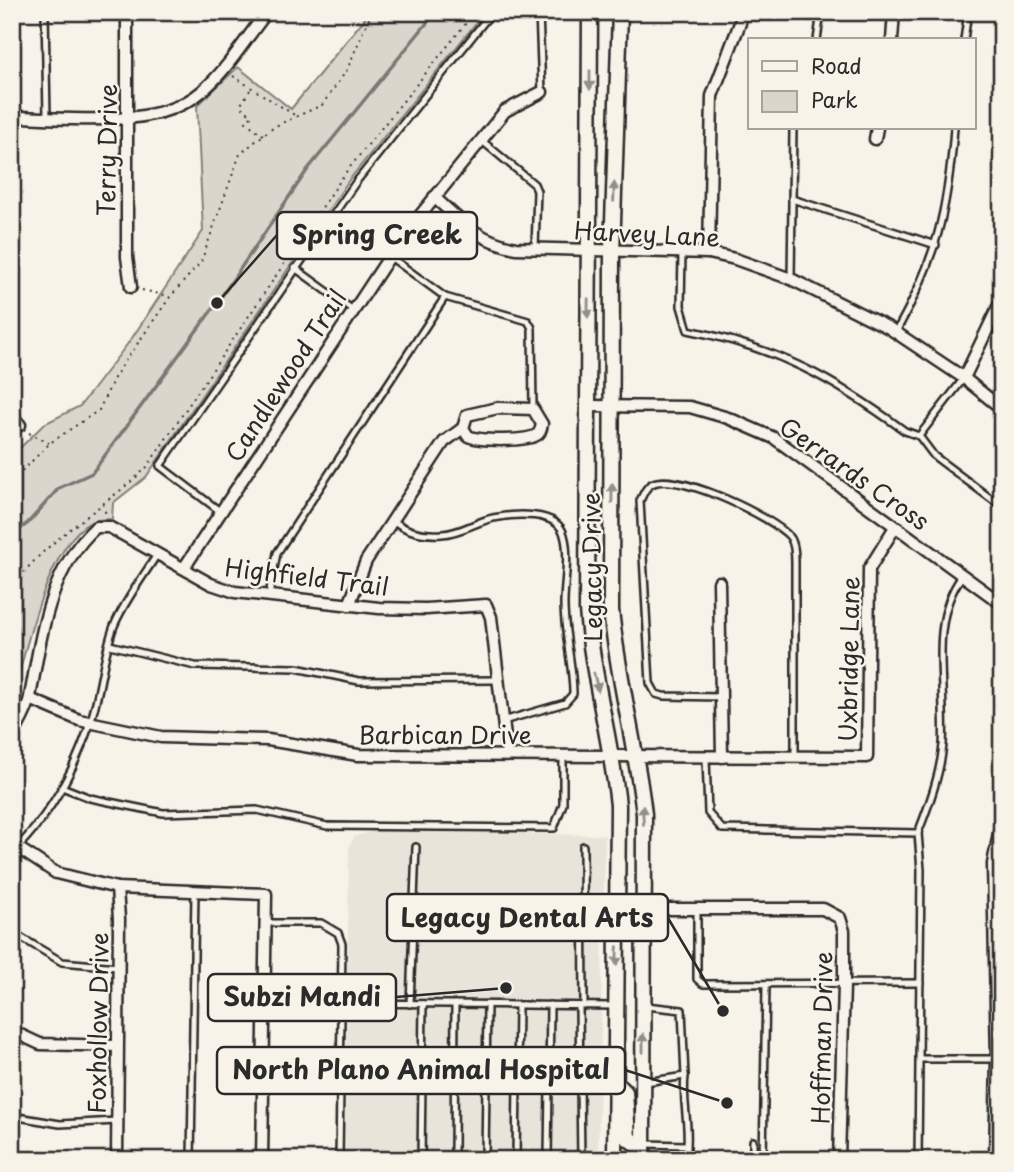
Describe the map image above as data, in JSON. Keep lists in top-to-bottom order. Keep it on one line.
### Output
{"streets":{"main road":["Legacy Drive"],"street":["Terry Drive","Harvey Lane","Candlewood Trail","Gerrards Cross","Highfield Trail","Uxbridge Lane","Barbican Drive","Foxhollow Drive","Hoffman Drive"]},"crossings":[["Harvey Lane","Candlewood Trail"],["Harvey Lane","Legacy Drive"],["Candlewood Trail","Highfield Trail"],["Gerrards Cross","Legacy Drive"],["Gerrards Cross","Uxbridge Lane"],["Legacy Drive","Barbican Drive"],["Highfield Trail","Barbican Drive"],["Uxbridge Lane","Barbican Drive"]],"places":["Spring Creek","Subzi Mandi","Legacy Dental Arts","North Plano Animal Hospital"],"legend":["Road","Park"]}
